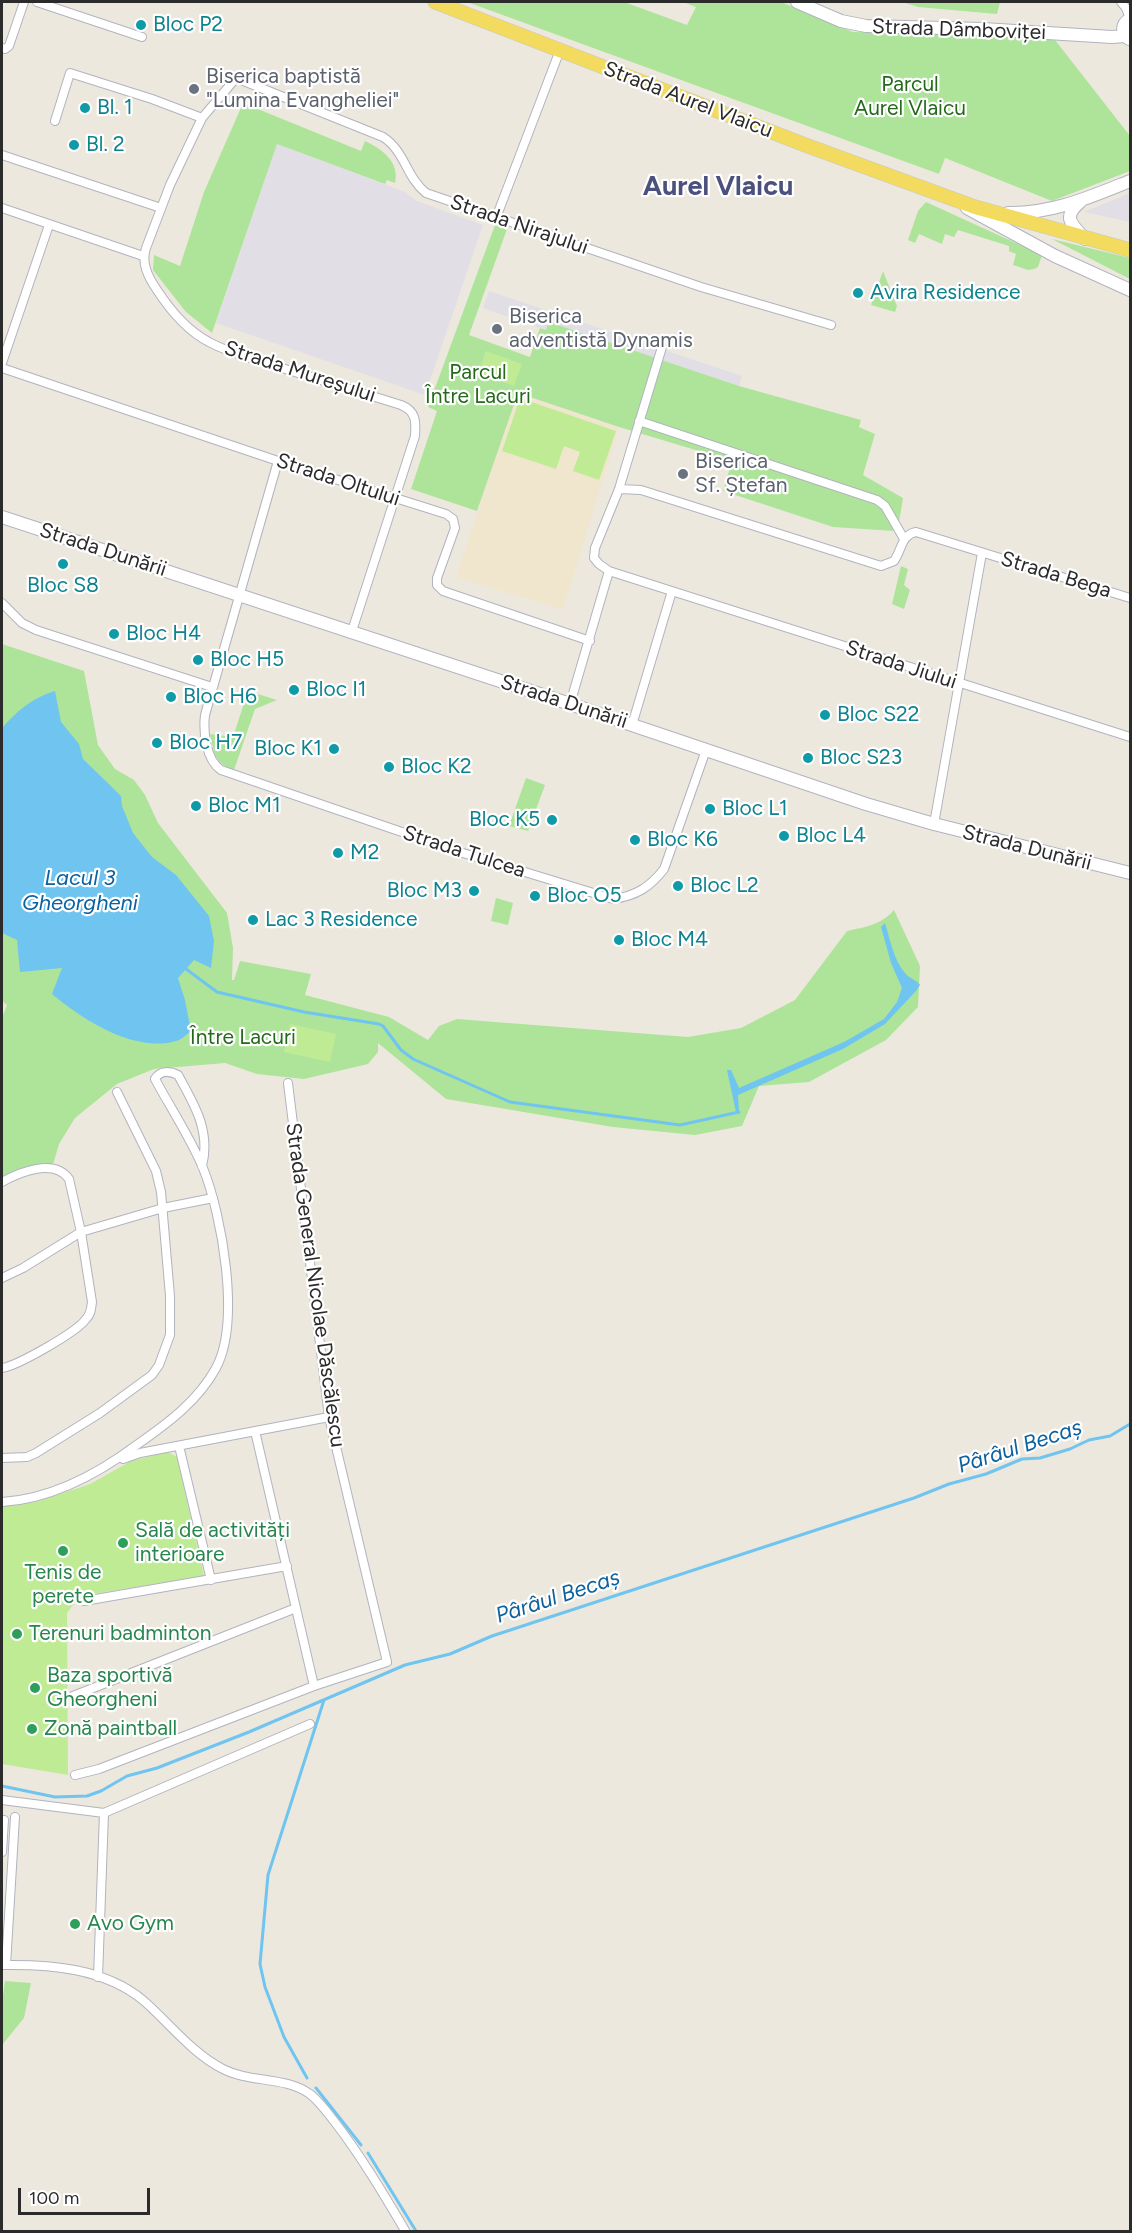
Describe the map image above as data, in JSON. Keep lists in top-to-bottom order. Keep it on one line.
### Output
{"streets":{"main road":["Strada Aurel Vlaicu"],"street":["Strada Dâmboviței","Strada Nirajului","Strada Mureșului","Strada Oltului","Strada Dunării","Strada Bega","Strada Jiului","Strada Tulcea","Strada General Nicolae Dăscălescu"]},"crossings":[["Strada Mureșului","Strada Oltului"],["Strada Oltului","Strada Tulcea"],["Strada Dunării","Strada Tulcea"]],"districts":["Aurel Vlaicu"],"water":["Lacul 3 Gheorgheni","Pârâul Becaș"],"parks":["Parcul Aurel Vlaicu","Parcul Între Lacuri","Între Lacuri"],"places":["Bloc P2","Biserica baptistă \"Lumina Evangheliei\"","Bl. 1","Bl. 2","Avira Residence","Biserica adventistă Dynamis","Biserica Sf. Ștefan","Bloc S8","Bloc H4","Bloc H5","Bloc I1","Bloc H6","Bloc S22","Bloc H7","Bloc K1","Bloc S23","Bloc K2","Bloc M1","Bloc L1","Bloc K5","Bloc L4","Bloc K6","M2","Bloc L2","Bloc M3","Bloc O5","Lac 3 Residence","Bloc M4","Sală de activități interioare","Tenis de perete","Terenuri badminton","Baza sportivă Gheorgheni","Zonă paintball","Avo Gym"],"scale_bar":"100 m"}
